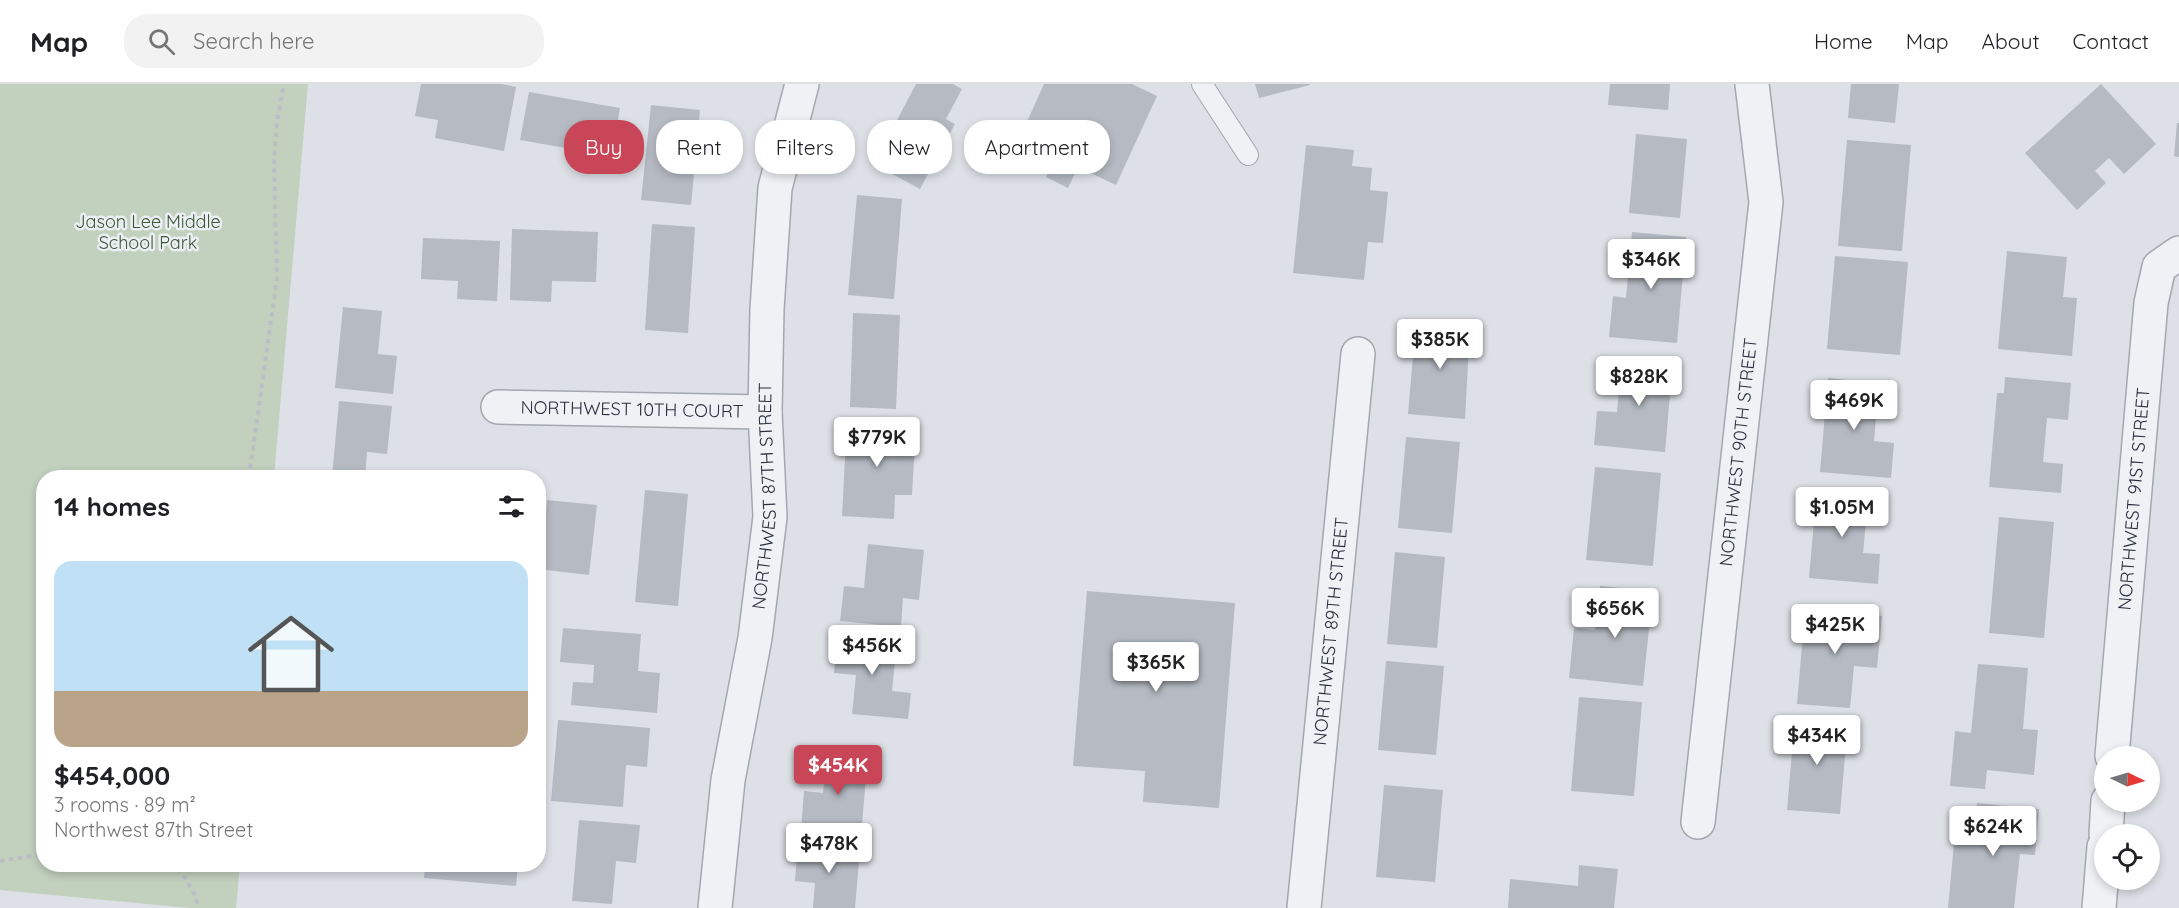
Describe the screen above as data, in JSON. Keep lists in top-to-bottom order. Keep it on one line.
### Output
{"streets":{"street":["NORTHWEST 10TH COURT","NORTHWEST 90TH STREET","NORTHWEST 87TH STREET","NORTHWEST 91ST STREET","NORTHWEST 89TH STREET"]},"crossings":[["NORTHWEST 10TH COURT","NORTHWEST 87TH STREET"]],"parks":["Jason Lee Middle School Park"],"north":"right","page":{"header":"Map","search":"Search here","nav":["Home","Map","About","Contact"],"chip":["Buy","Rent","Filters","New","Apartment"],"price":["$346K","$385K","$828K","$469K","$779K","$1.05M","$656K","$425K","$456K","$365K","$434K","$454K","$624K","$478K"],"heading":"14 homes","list":[{"name":"$454,000","note":"3 rooms · 89 m² · Northwest 87th Street"}]}}
